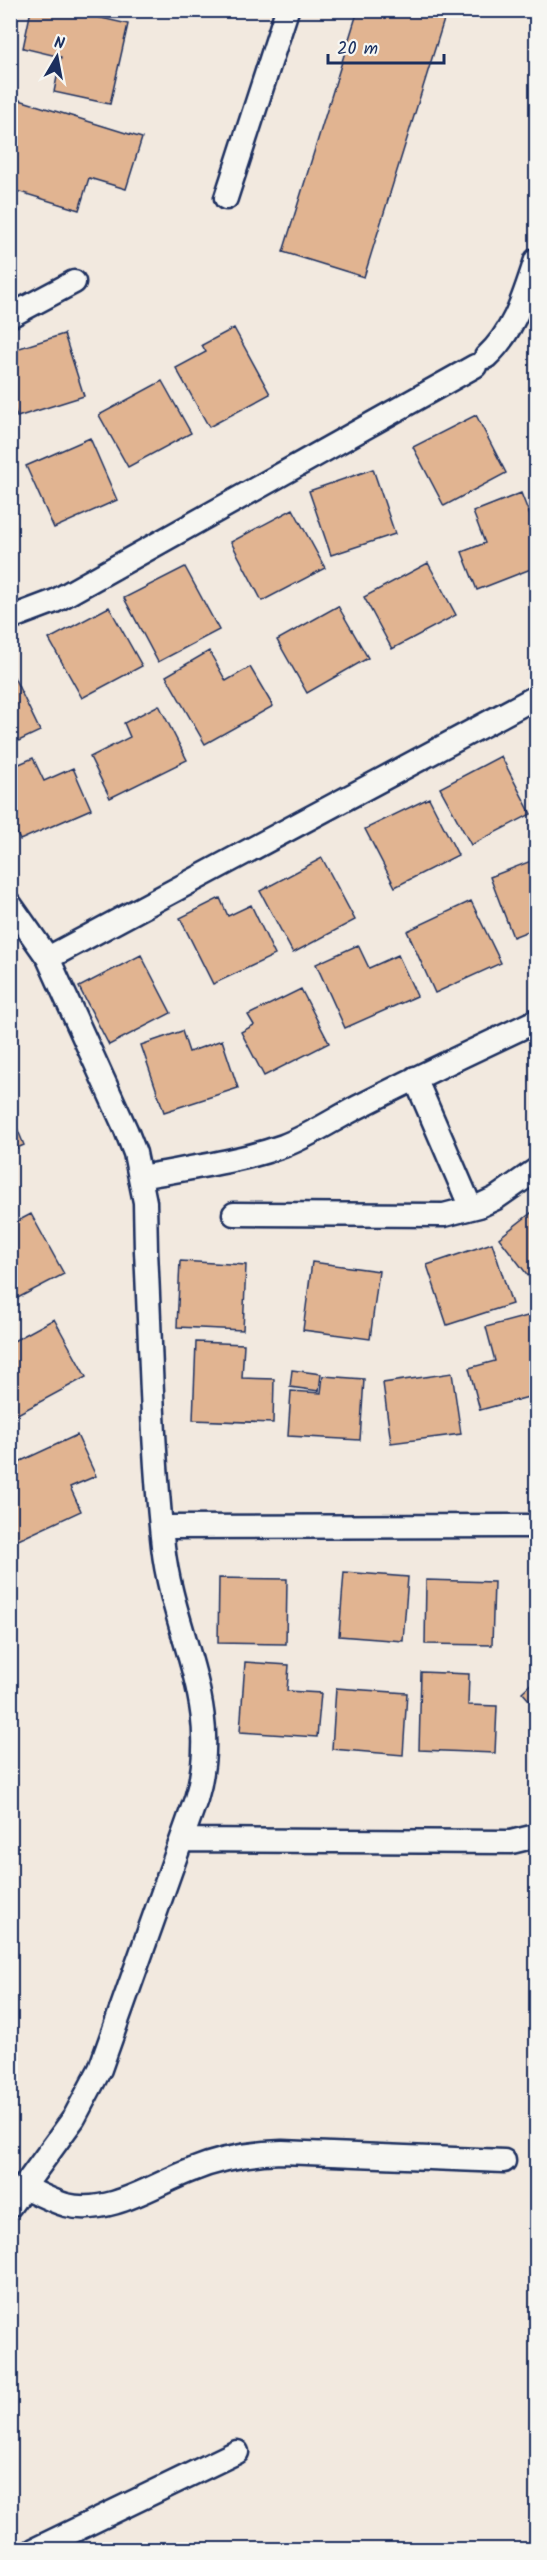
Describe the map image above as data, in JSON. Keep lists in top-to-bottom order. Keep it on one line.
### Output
{"scale_bar":"20 m","north":"top"}
